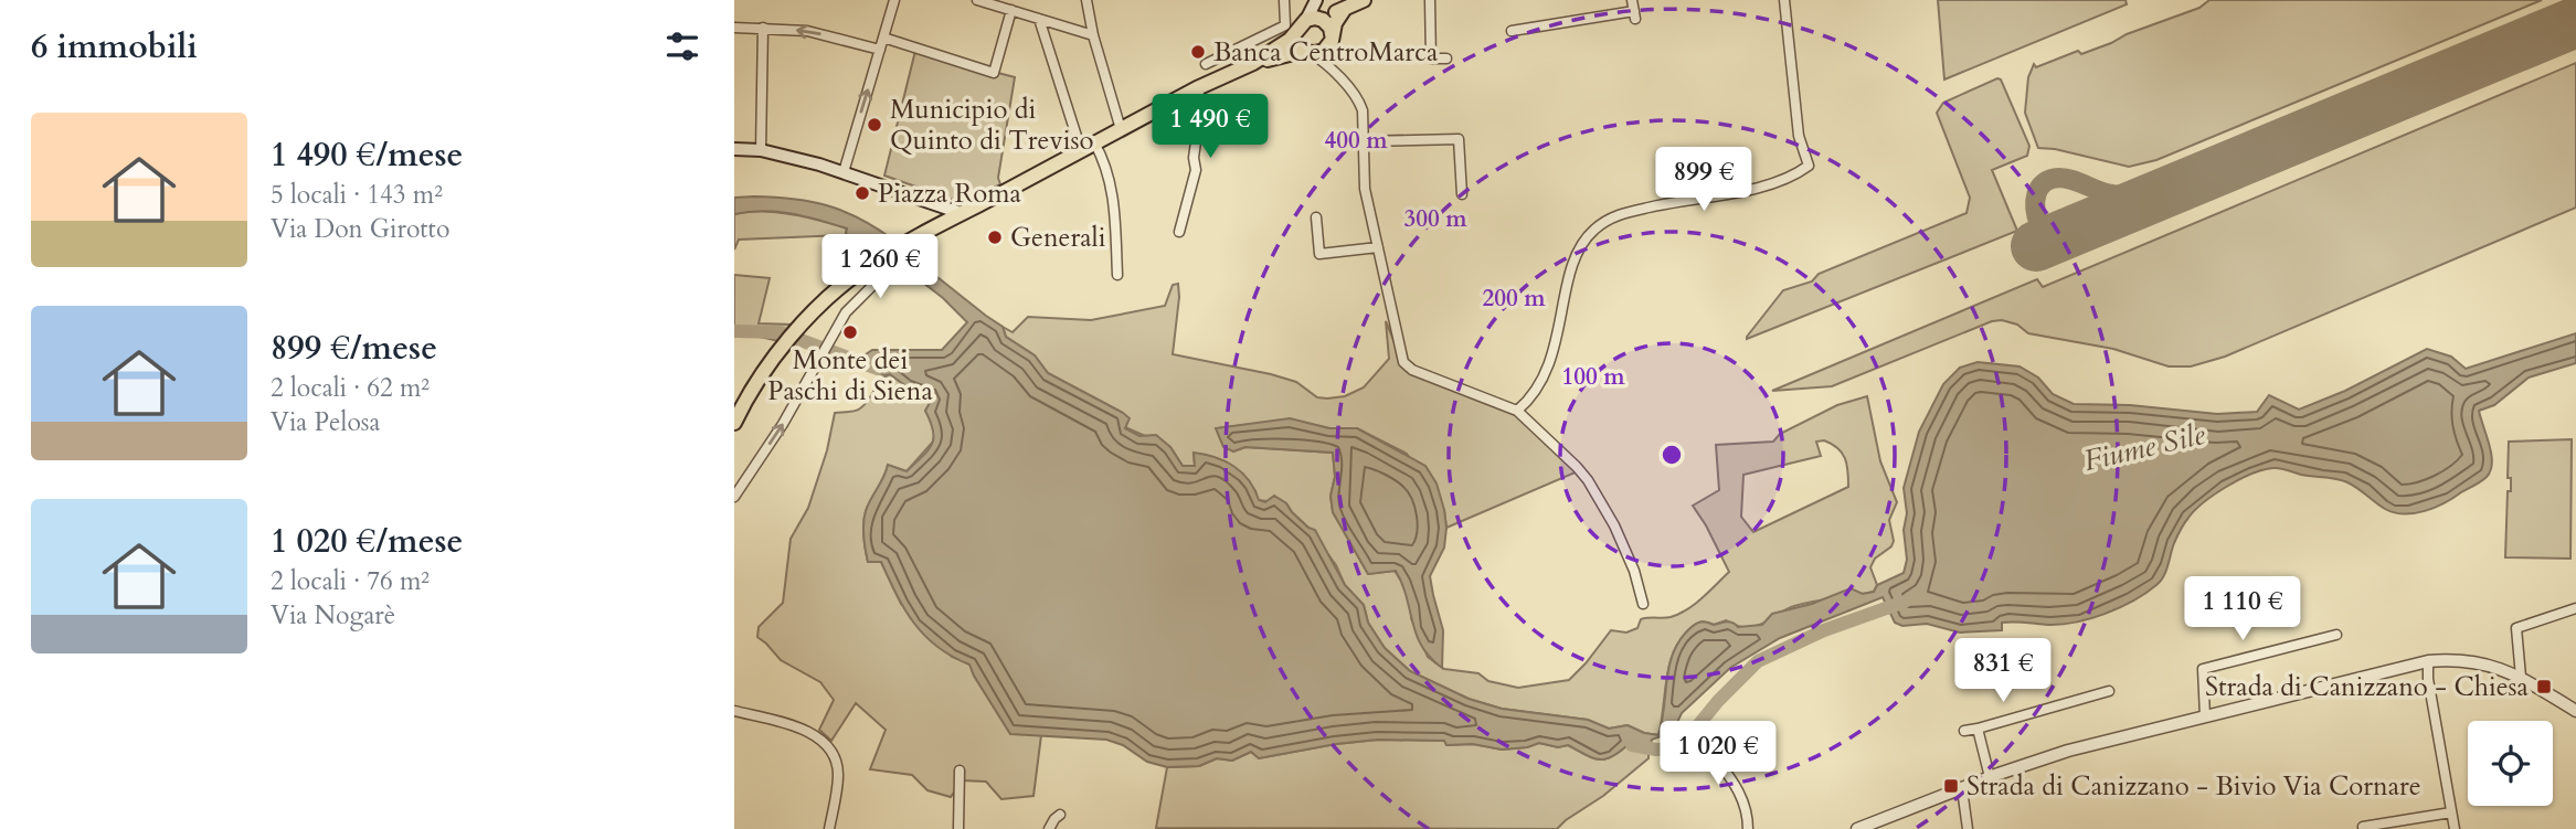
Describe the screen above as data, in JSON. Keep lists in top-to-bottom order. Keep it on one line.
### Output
{"water":["Fiume Sile"],"places":{"other":["Banca CentroMarca","Municipio di Quinto di Treviso","Piazza Roma","Generali","Monte dei Paschi di Siena"],"transit":["Strada di Canizzano - Chiesa","Strada di Canizzano - Bivio Via Cornare"]},"page":{"heading":"6 immobili","list":[{"name":"1 490 €/mese","note":"5 locali · 143 m² · Via Don Girotto"},{"name":"899 €/mese","note":"2 locali · 62 m² · Via Pelosa"},{"name":"1 020 €/mese","note":"2 locali · 76 m² · Via Nogarè"}],"price":["1 490 €","899 €","1 260 €","1 110 €","831 €","1 020 €"]},"rings":["400 m","300 m","200 m","100 m"]}
